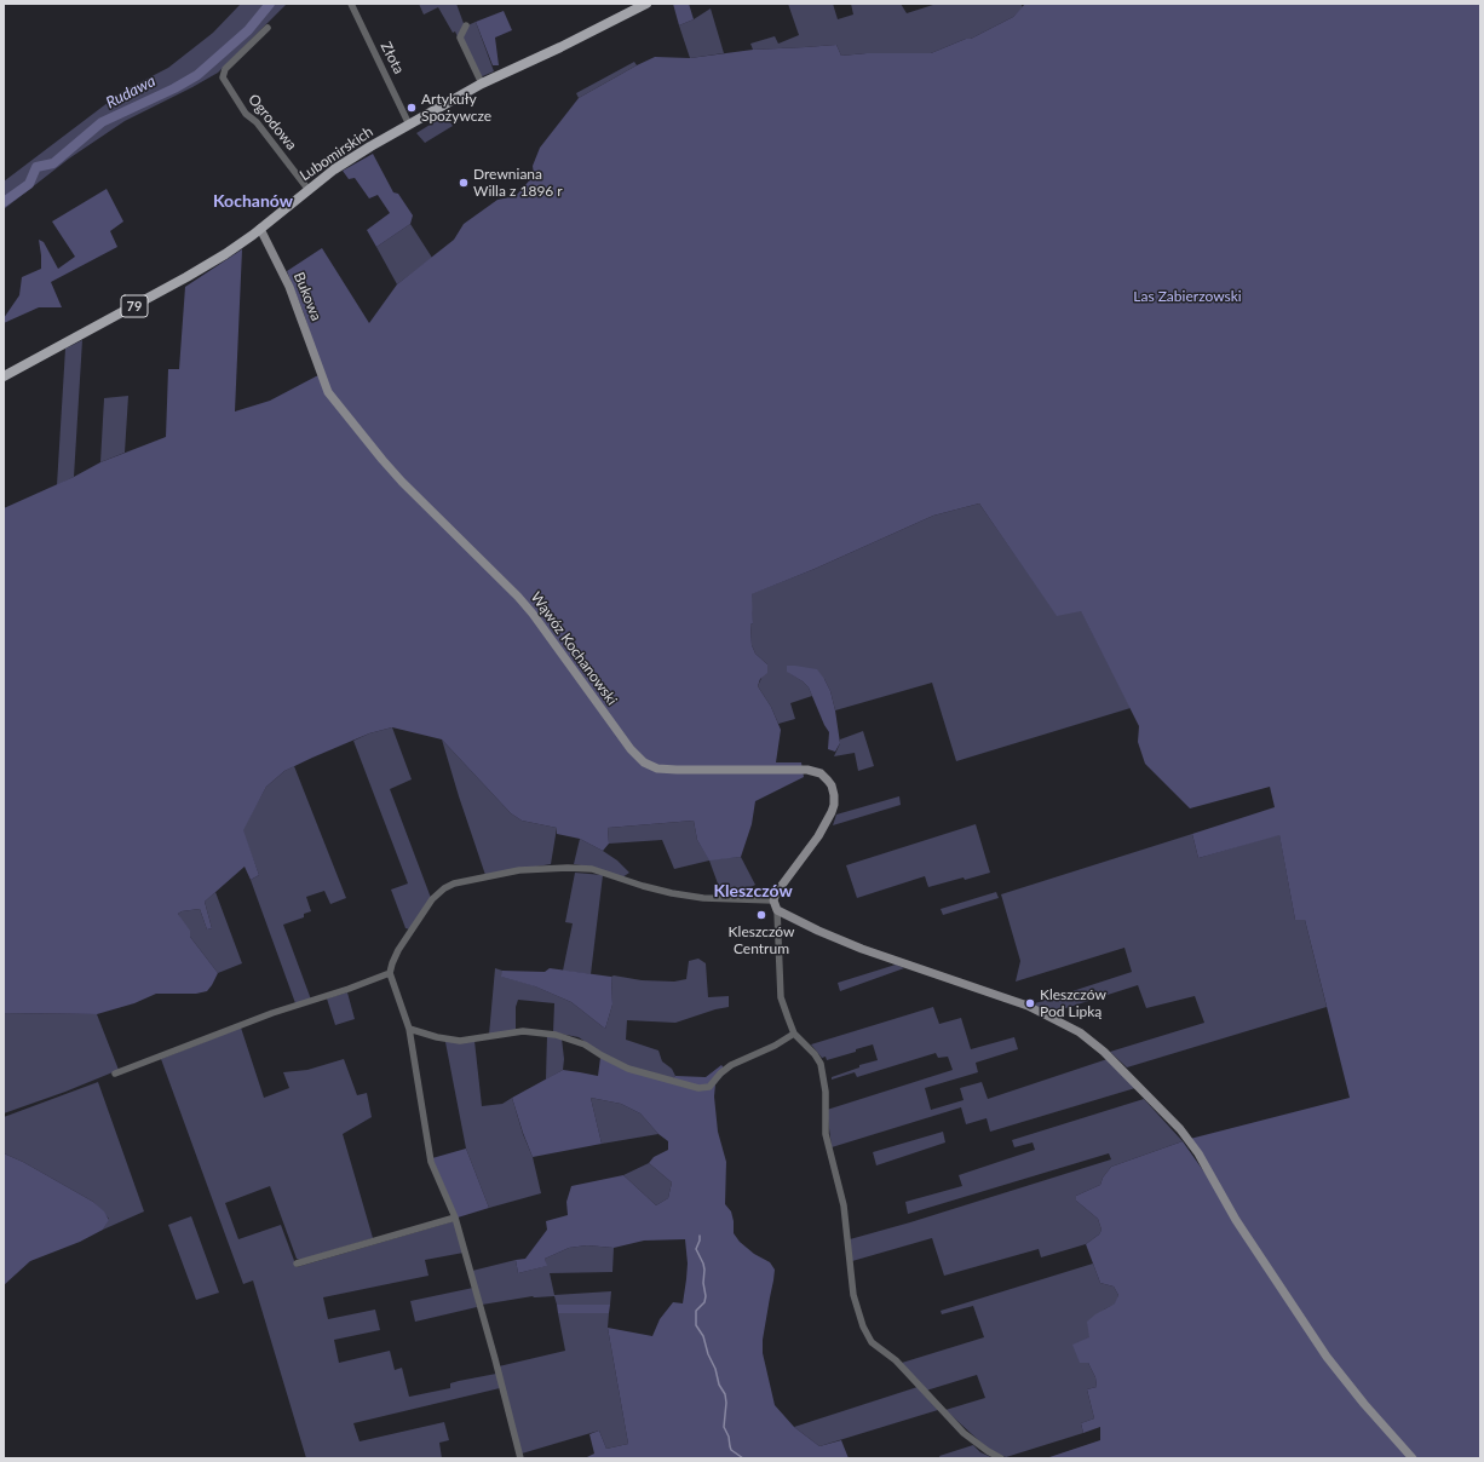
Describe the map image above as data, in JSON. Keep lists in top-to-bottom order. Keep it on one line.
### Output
{"streets":{"main road":["Lubomirskich","79"],"street":["Złota","Ogrodowa","Bukowa","Wąwóz Kochanowski"]},"crossings":[["Złota","Lubomirskich"],["Ogrodowa","Lubomirskich"],["Lubomirskich","Bukowa"],["Bukowa","Wąwóz Kochanowski"]],"districts":["Kochanów","Kleszczów"],"water":["Rudawa"],"parks":["Las Zabierzowski"],"places":["Artykuły Spożywcze","Drewniana Willa z 1896 r","Kleszczów Centrum","Kleszczów Pod Lipką"]}
